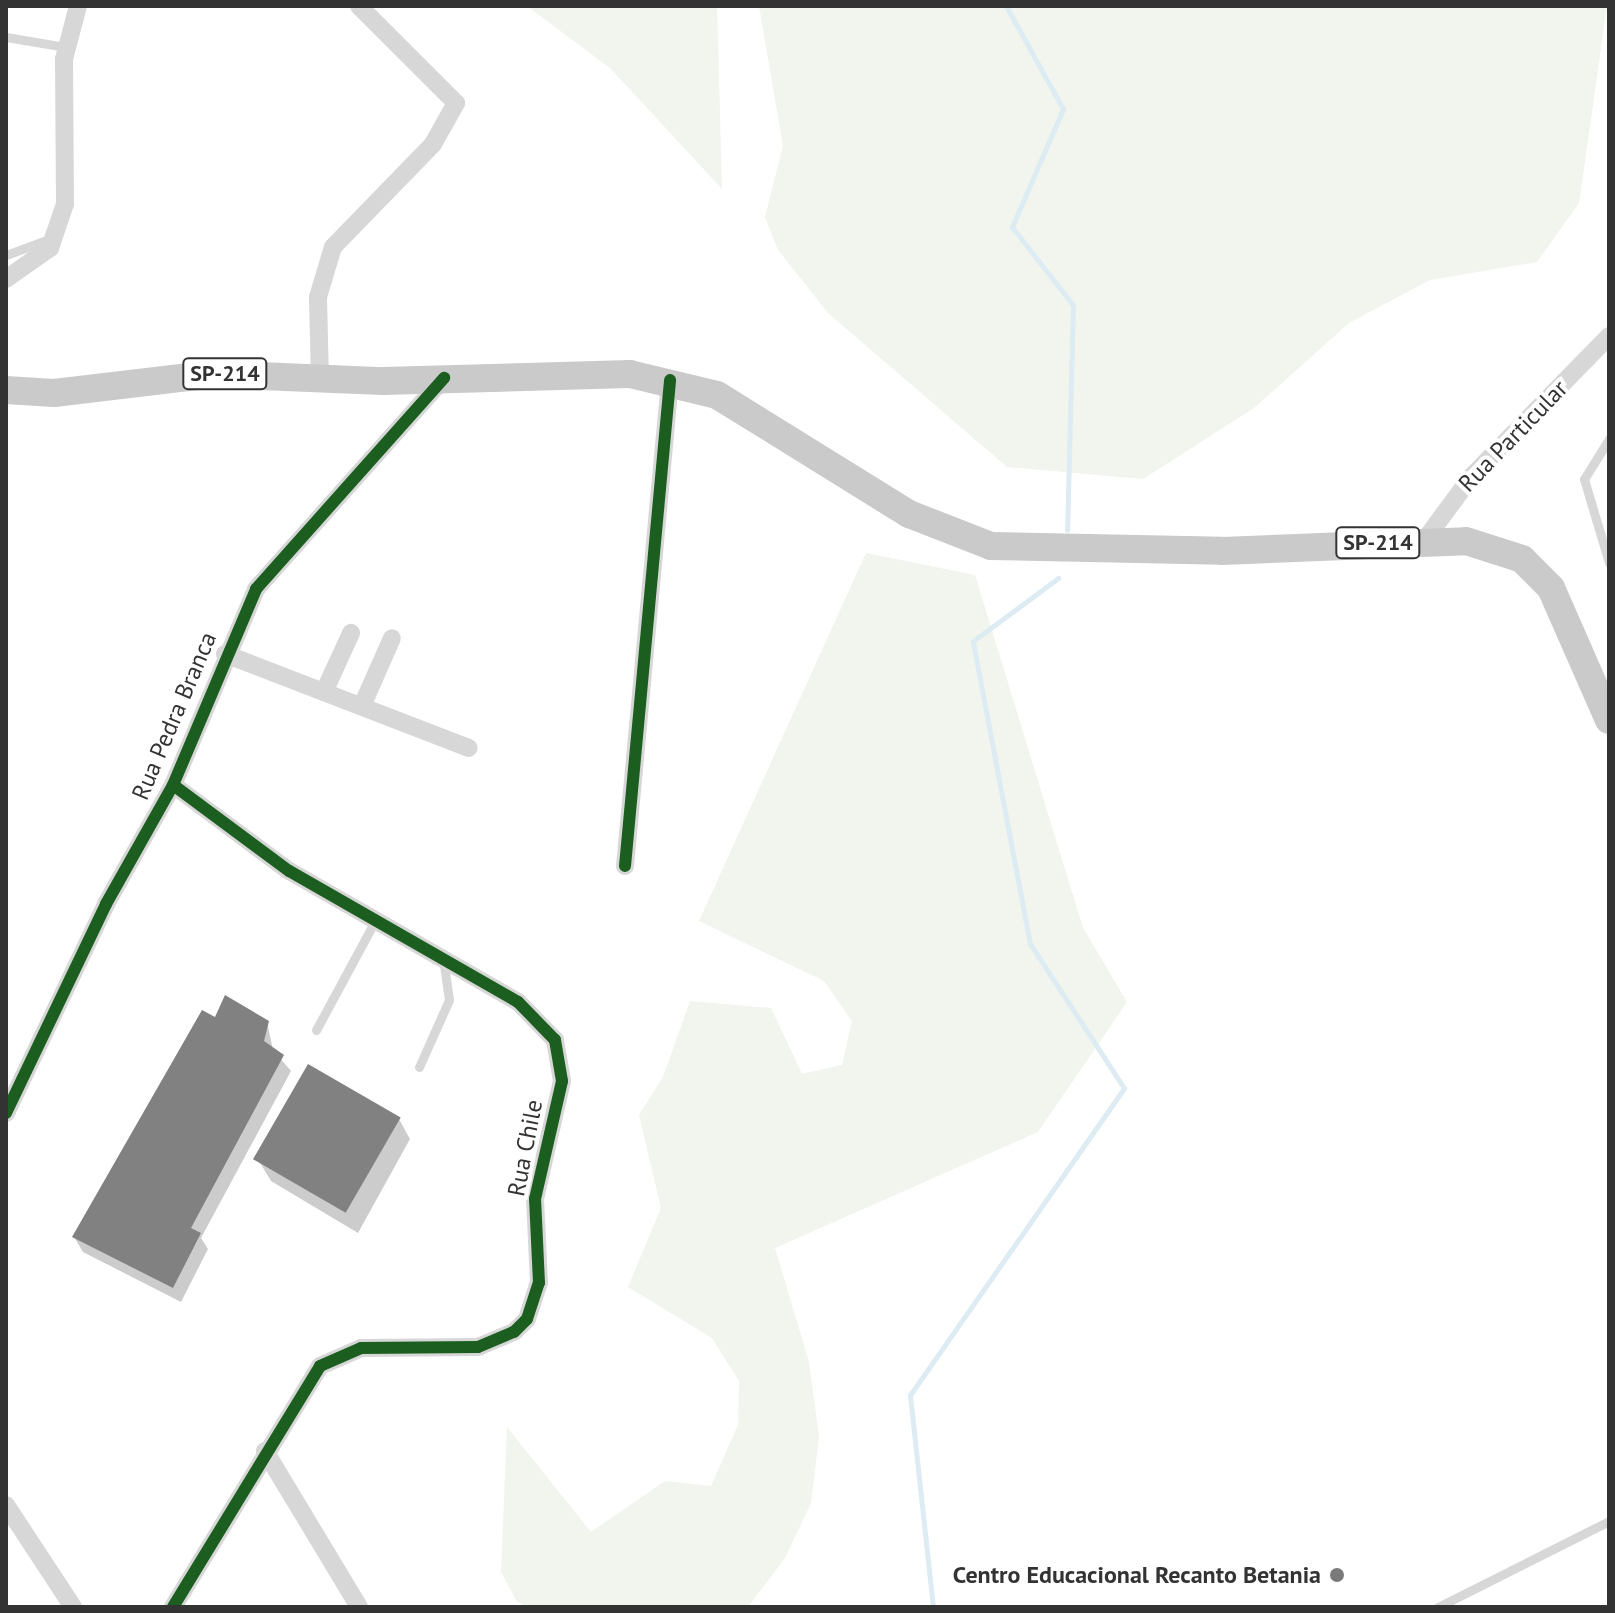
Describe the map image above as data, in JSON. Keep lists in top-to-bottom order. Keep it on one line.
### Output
{"streets":{"main road":["SP-214"],"street":["Rua Particular","Rua Pedra Branca","Rua Chile"]},"crossings":[["SP-214","Rua Particular"],["SP-214","Rua Pedra Branca"],["Rua Pedra Branca","Rua Chile"]],"places":["Centro Educacional Recanto Betania"]}
